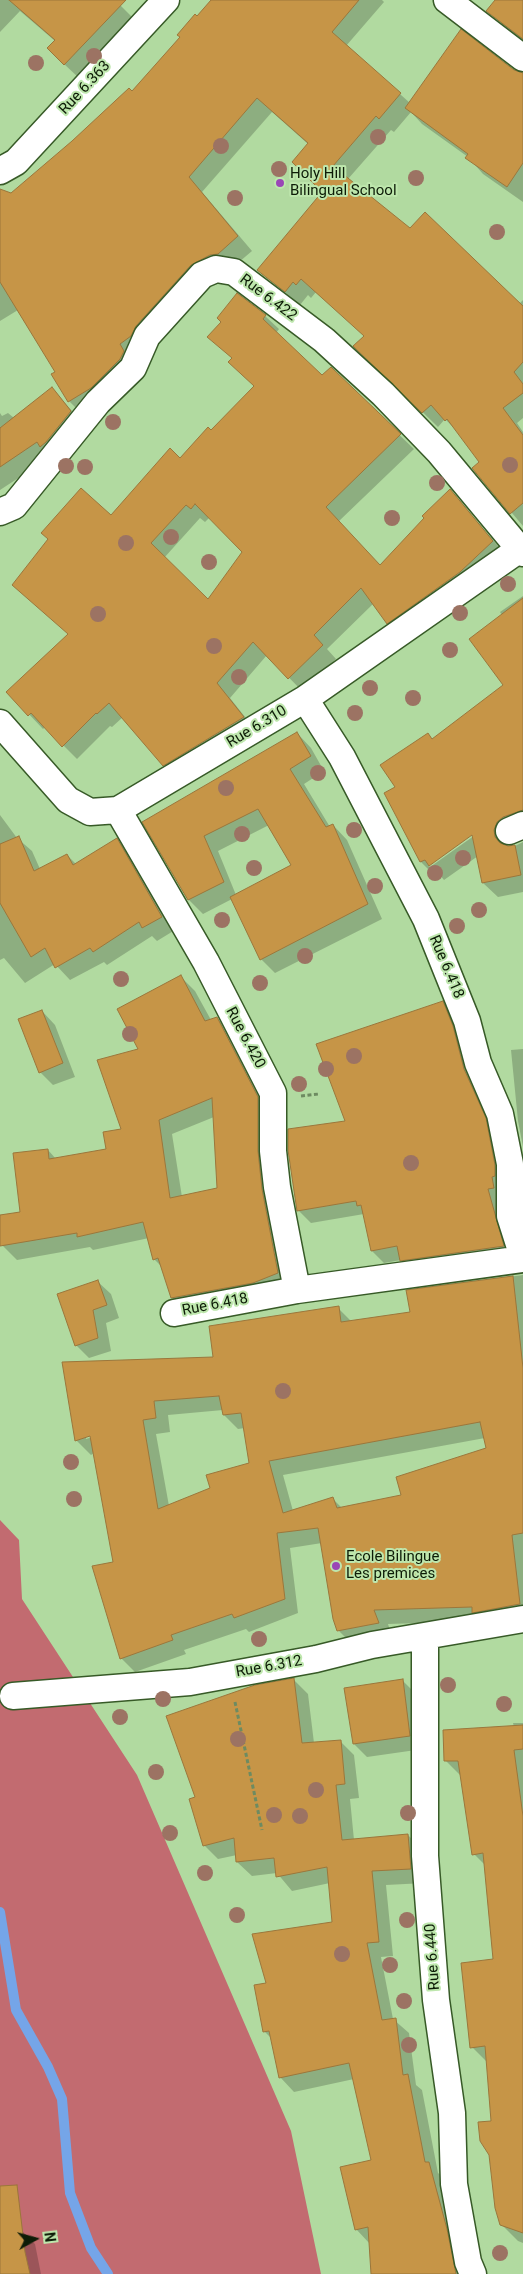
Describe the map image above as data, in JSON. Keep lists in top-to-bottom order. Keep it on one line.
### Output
{"streets":{"street":["Rue 6.363","Rue 6.422","Rue 6.310","Rue 6.418","Rue 6.420","Rue 6.312","Rue 6.440"]},"crossings":[["Rue 6.422","Rue 6.310"],["Rue 6.310","Rue 6.418"],["Rue 6.310","Rue 6.420"],["Rue 6.418","Rue 6.420"],["Rue 6.312","Rue 6.440"]],"places":["Holy Hill Bilingual School","Ecole Bilingue Les premices"],"north":"right"}
